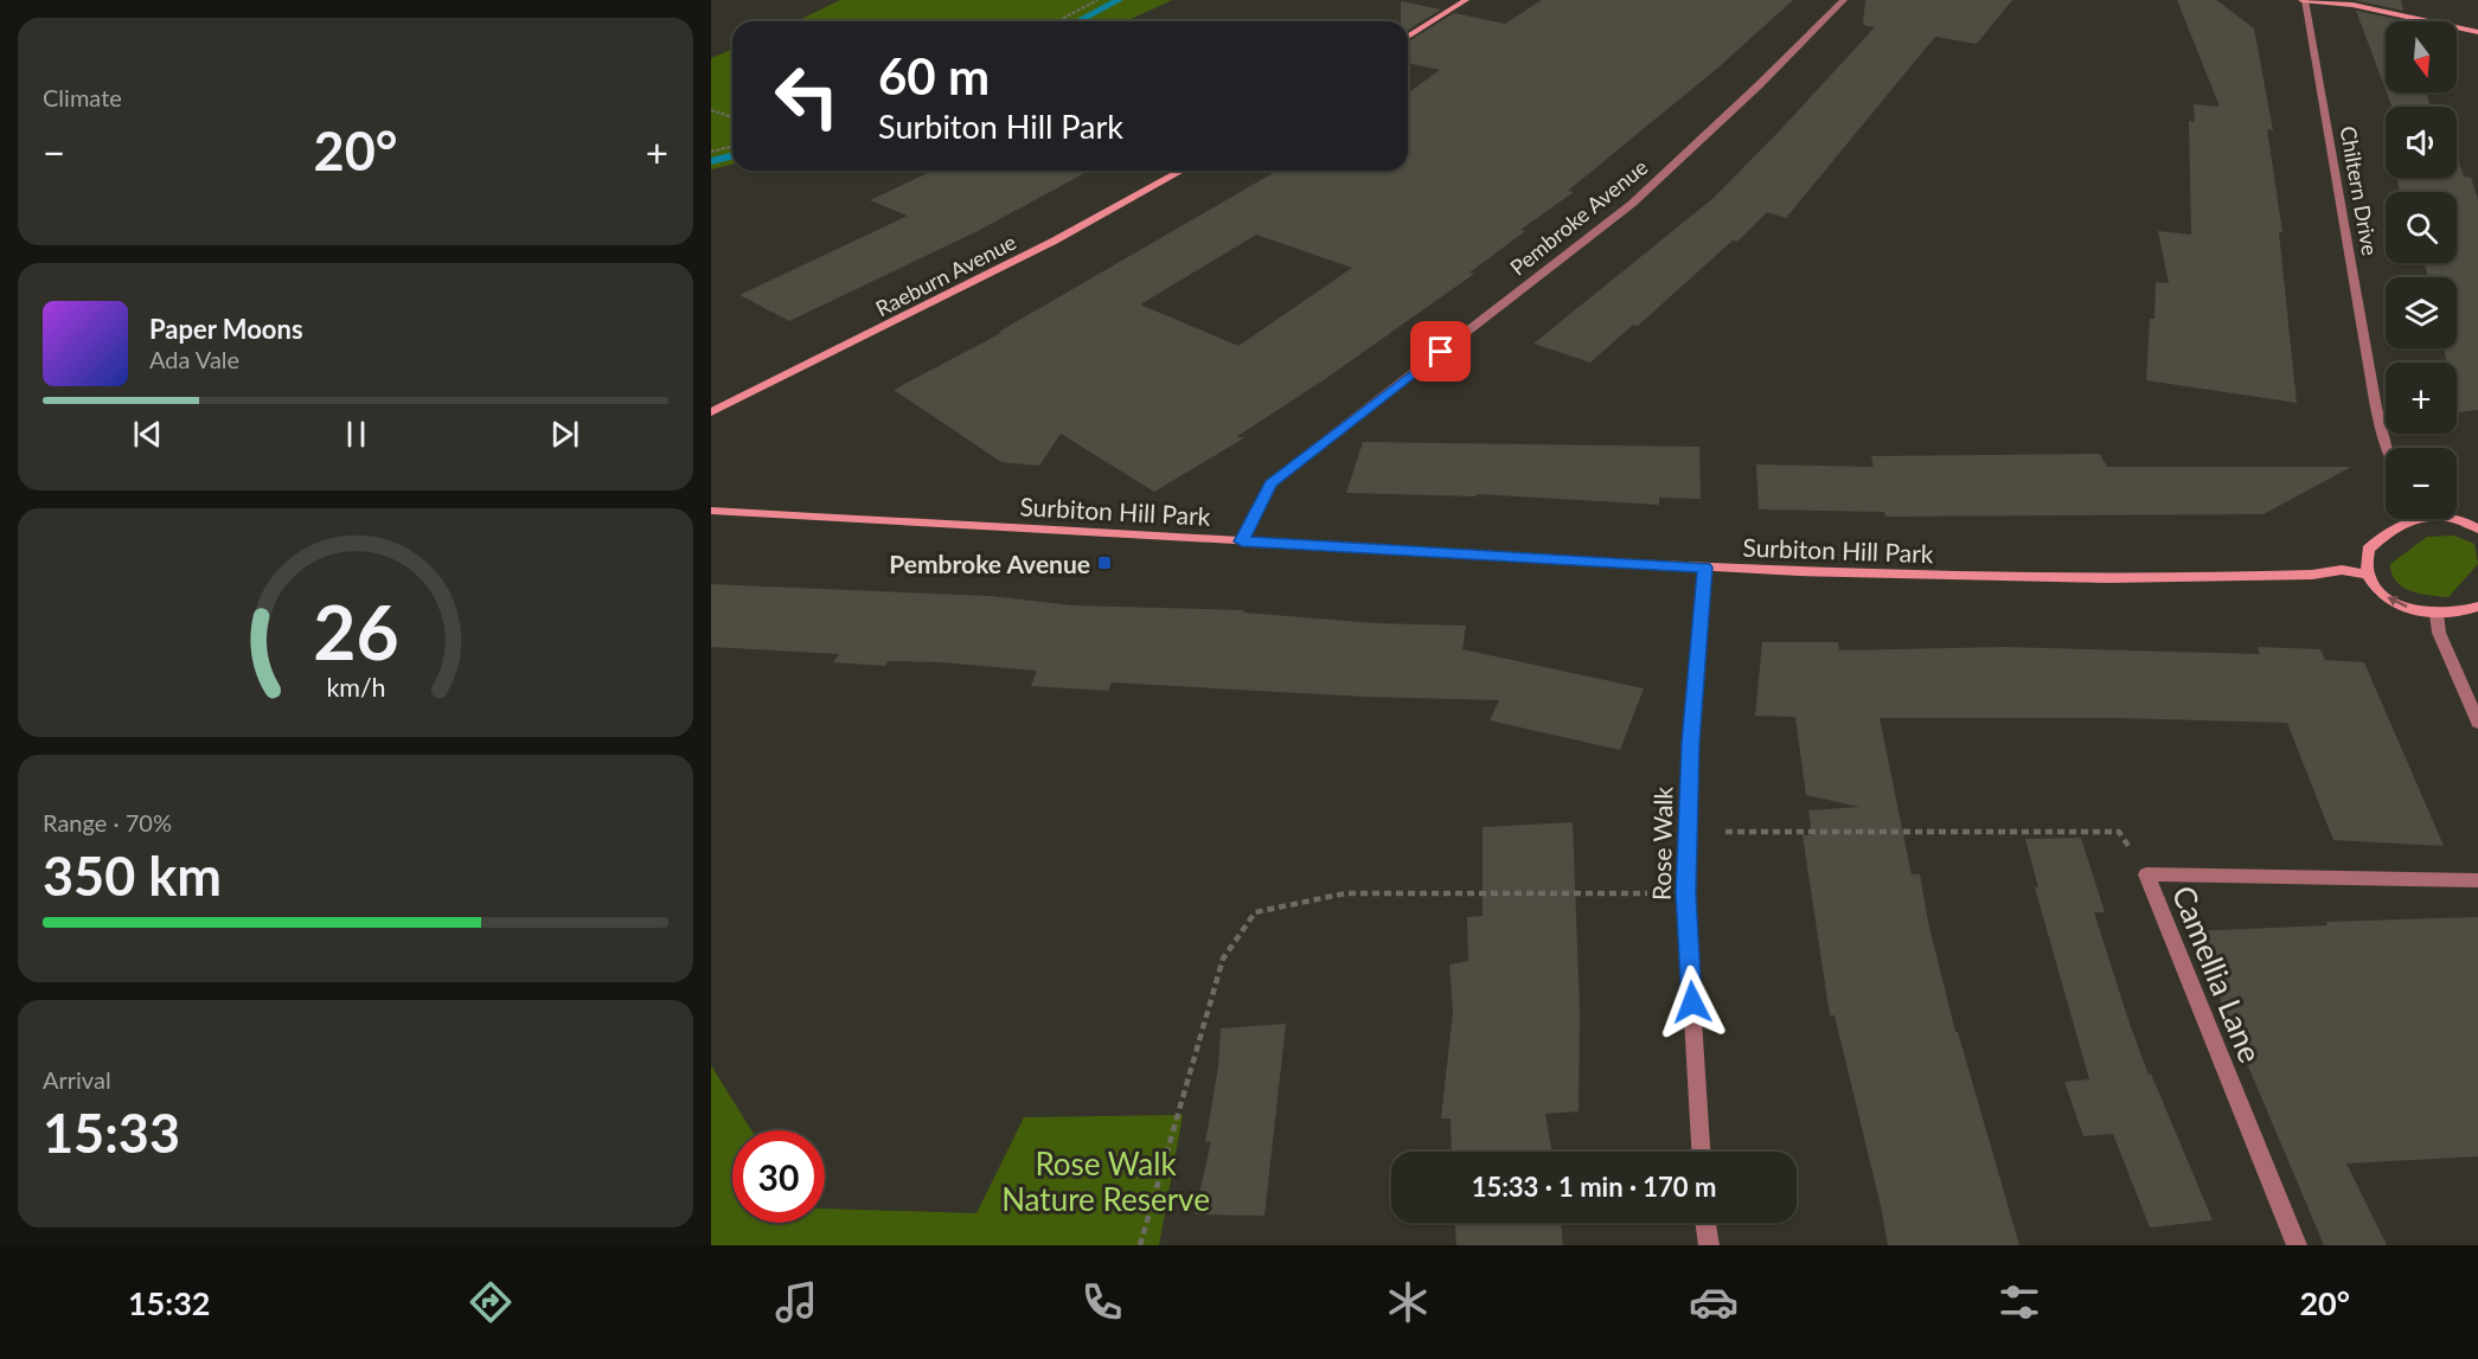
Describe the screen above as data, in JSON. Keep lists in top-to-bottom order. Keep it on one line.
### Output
{"streets":{"street":["Chiltern Drive","Pembroke Avenue","Raeburn Avenue","Surbiton Hill Park","Rose Walk","Camellia Lane"]},"crossings":[["Pembroke Avenue","Surbiton Hill Park"],["Surbiton Hill Park","Rose Walk"]],"parks":["Rose Walk Nature Reserve"],"places":{"transit":["Pembroke Avenue"]},"north":"bottom","page":{"tile":["Climate",["Range · 70%","350 km"],["Arrival","15:33"]],"map_buttons":["+","−"],"turn":["60 m","Surbiton Hill Park"],"heat":["−","20°","+"],"song":["Paper Moons","Ada Vale"],"limit":"30","trip":"15:33 · 1 min · 170 m","tabs":["15:32","20°"],"gauge":["26","km/h"]}}
